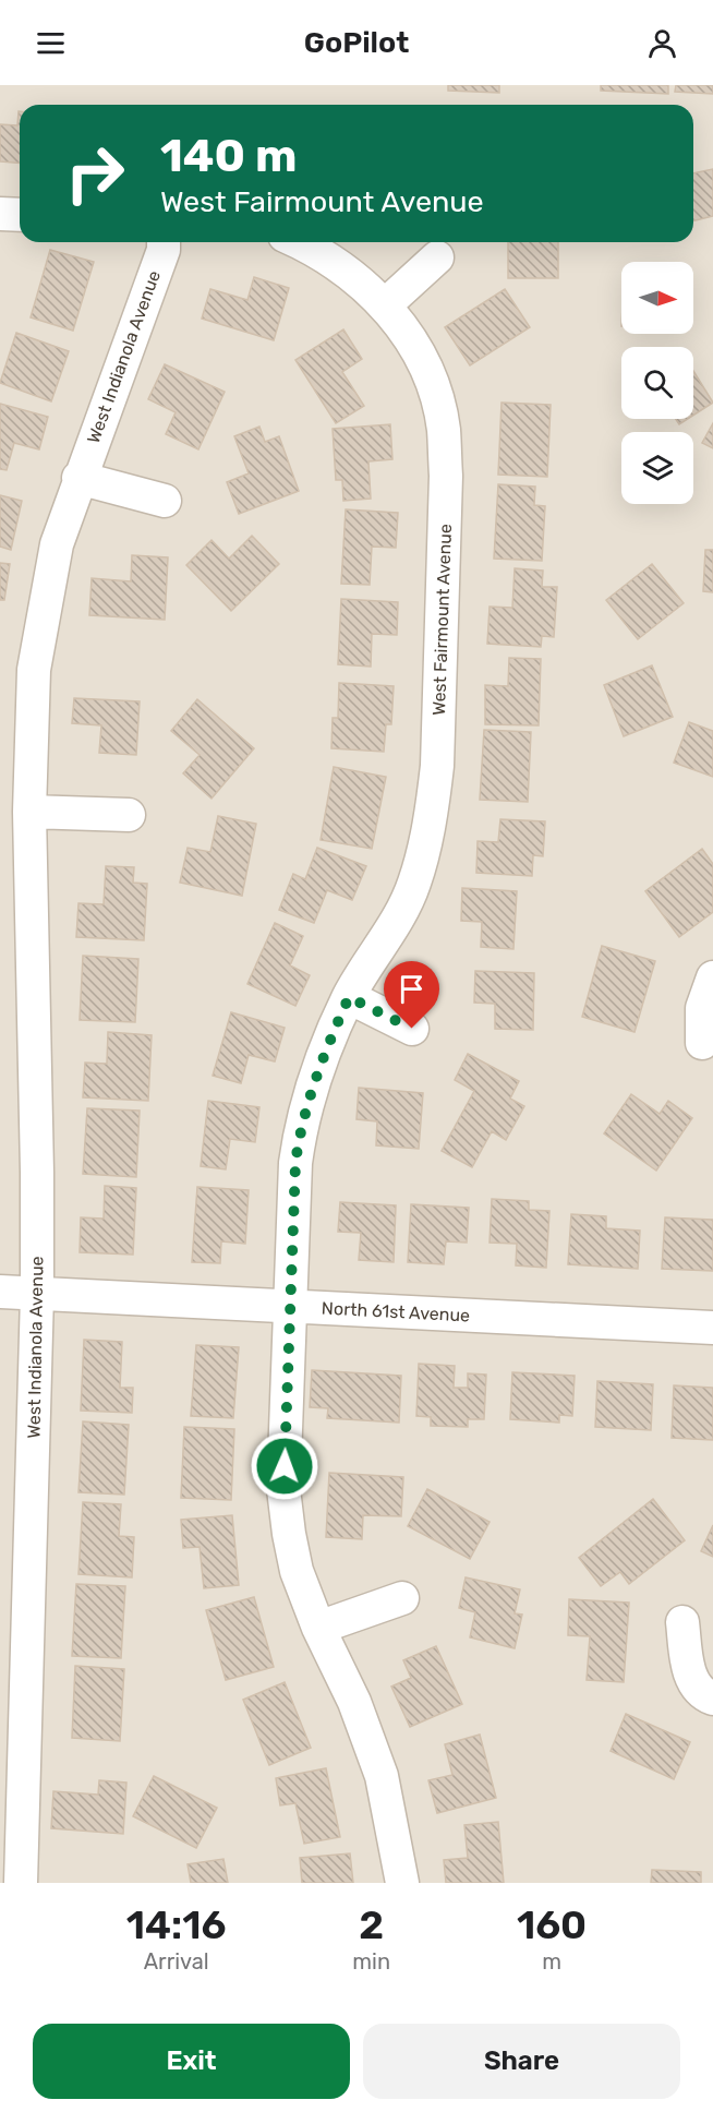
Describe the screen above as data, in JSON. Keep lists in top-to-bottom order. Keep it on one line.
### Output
{"streets":{"street":["West Indianola Avenue","West Fairmount Avenue","North 61st Avenue"]},"crossings":[["West Indianola Avenue","North 61st Avenue"],["West Fairmount Avenue","North 61st Avenue"]],"north":"right","page":{"header":"GoPilot","turn":["140 m","West Fairmount Avenue"],"eta":["14:16","Arrival","2","min","160","m"],"buttons":["Exit","Share"]}}
